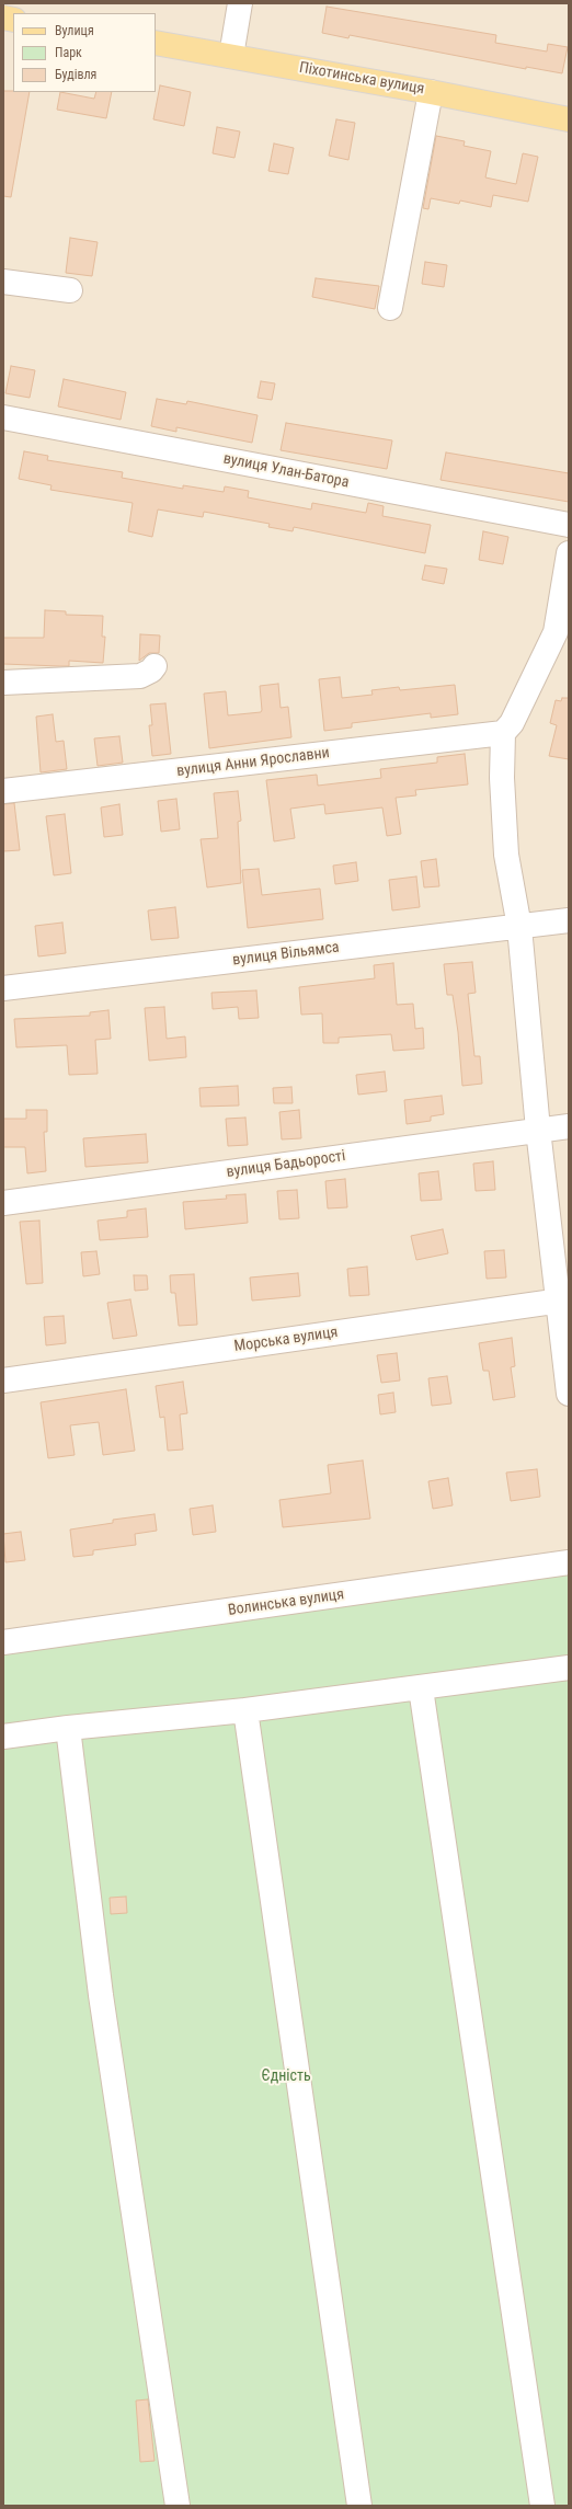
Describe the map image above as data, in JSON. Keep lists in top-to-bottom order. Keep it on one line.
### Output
{"streets":{"main road":["Піхотинська вулиця"],"street":["вулиця Улан-Батора","вулиця Анни Ярославни","вулиця Вільямса","вулиця Бадьорості","Морська вулиця","Волинська вулиця"]},"parks":["Єдність"],"legend":["Вулиця","Парк","Будівля"]}
